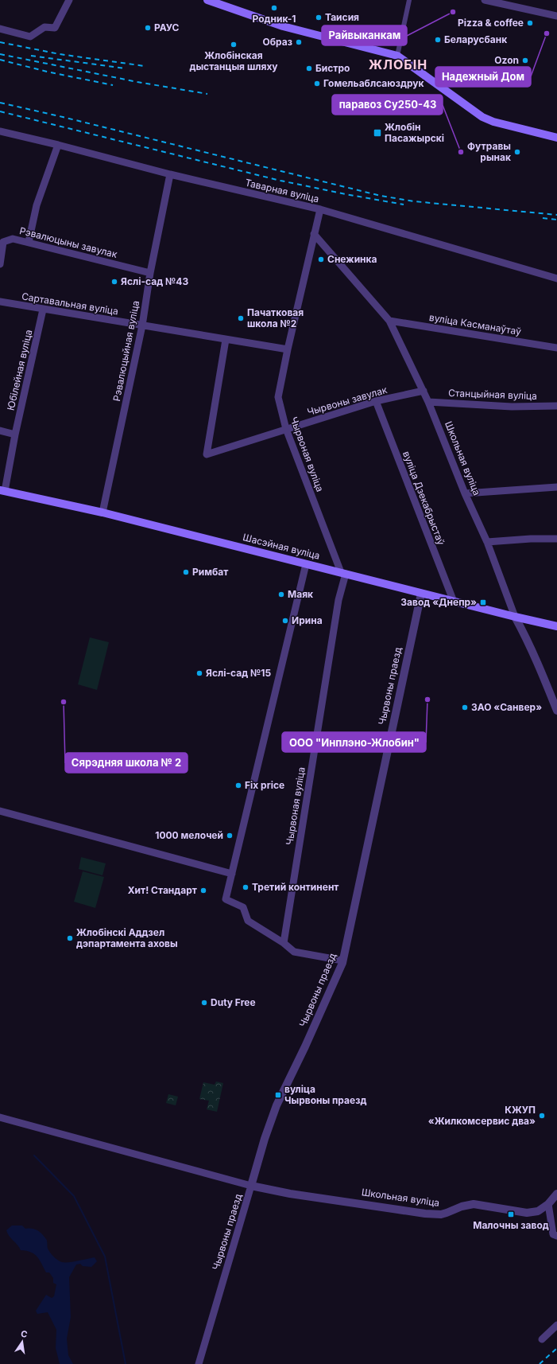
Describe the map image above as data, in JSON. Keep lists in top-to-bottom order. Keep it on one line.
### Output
{"streets":{"main road":["Шасэйная вуліца"],"street":["Таварная вуліца","Рэвалюцыны завулак","Сартавальная вуліца","вуліца Касманаўтаў","Рэвалюцыйная вуліца","Юбілейная вуліца","Станцыйная вуліца","Чырвоны завулак","Чырвоная вуліца","Школьная вуліца","вуліца Дзекабрыстаў","Чырвоны праезд"]},"crossings":[["Таварная вуліца","Рэвалюцыйная вуліца"],["Таварная вуліца","Чырвоная вуліца"],["Рэвалюцыны завулак","Рэвалюцыйная вуліца"],["Сартавальная вуліца","Рэвалюцыйная вуліца"],["Сартавальная вуліца","Юбілейная вуліца"],["Сартавальная вуліца","Чырвоны завулак"],["Сартавальная вуліца","Чырвоная вуліца"],["вуліца Касманаўтаў","Школьная вуліца"],["Рэвалюцыйная вуліца","Шасэйная вуліца"],["Юбілейная вуліца","Шасэйная вуліца"],["Станцыйная вуліца","Школьная вуліца"],["Чырвоны завулак","Чырвоная вуліца"],["Чырвоны завулак","Школьная вуліца"],["Чырвоны завулак","вуліца Дзекабрыстаў"],["Чырвоная вуліца","Школьная вуліца"],["Чырвоная вуліца","Шасэйная вуліца"],["Школьная вуліца","Шасэйная вуліца"],["Школьная вуліца","Чырвоны праезд"],["вуліца Дзекабрыстаў","Шасэйная вуліца"],["Шасэйная вуліца","Чырвоны праезд"]],"districts":["ЖЛОБІН"],"places":{"other":["Родник-1","Райвыканкам","Таисия","Pizza & coffee","РАУС","Надежный Дом","Беларусбанк","Образ","Жлобінская дыстанцыя шляху","Ozon","Бистро","Гомельаблсаюздрук","паравоз Су250-43","Футравы рынак","Снежинка","Яслі-сад №43","Пачатковая школа №2","Римбат","Маяк","Ирина","Яслі-сад №15","ООО \"Инплэно-Жлобин\"","Сярэдняя школа № 2","ЗАО «Санвер»","Fix price","1000 мелочей","Третий континент","Хит! Стандарт","Жлобінскі Аддзел дэпартамента аховы","Duty Free","КЖУП «Жилкомсервис два»"],"transit":["Жлобін Пасажырскі","Завод «Днепр»","вуліца Чырвоны праезд","Малочны завод"]},"north":"top"}
